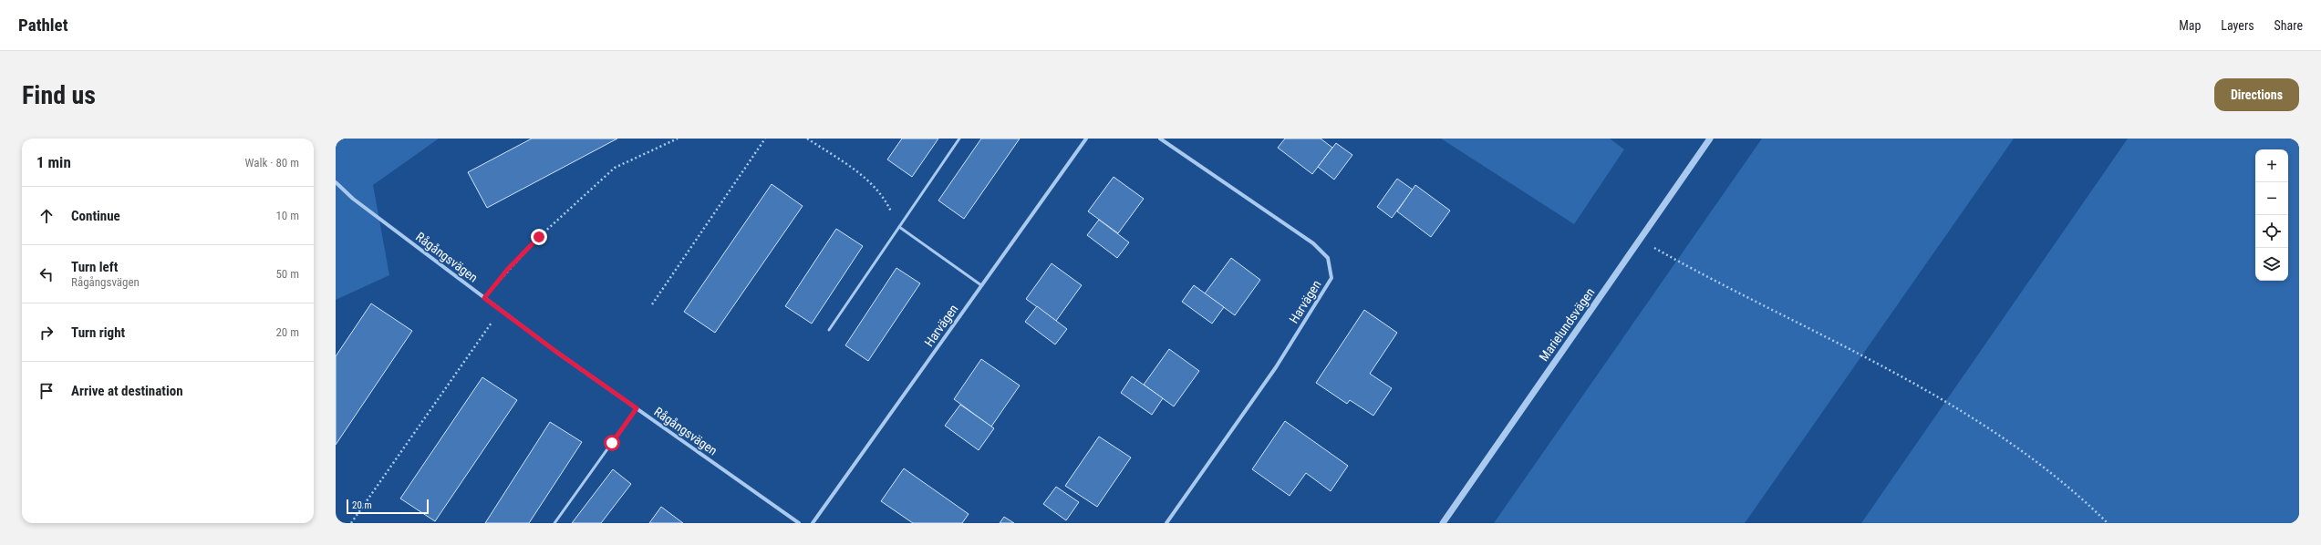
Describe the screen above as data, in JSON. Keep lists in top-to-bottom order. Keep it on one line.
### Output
{"streets":{"street":["Rågångsvägen","Harvägen","Marielundsvägen"]},"scale_bar":"20 m","page":{"header":"Pathlet","nav":["Map","Layers","Share"],"buttons":"Directions","title":"Find us","heading":["1 min","Walk · 80 m"],"map_buttons":["+","−"],"list":[["Continue","10 m"],["Turn left","Rågångsvägen","50 m"],["Turn right","20 m"],"Arrive at destination"],"scale":"20 m"}}
